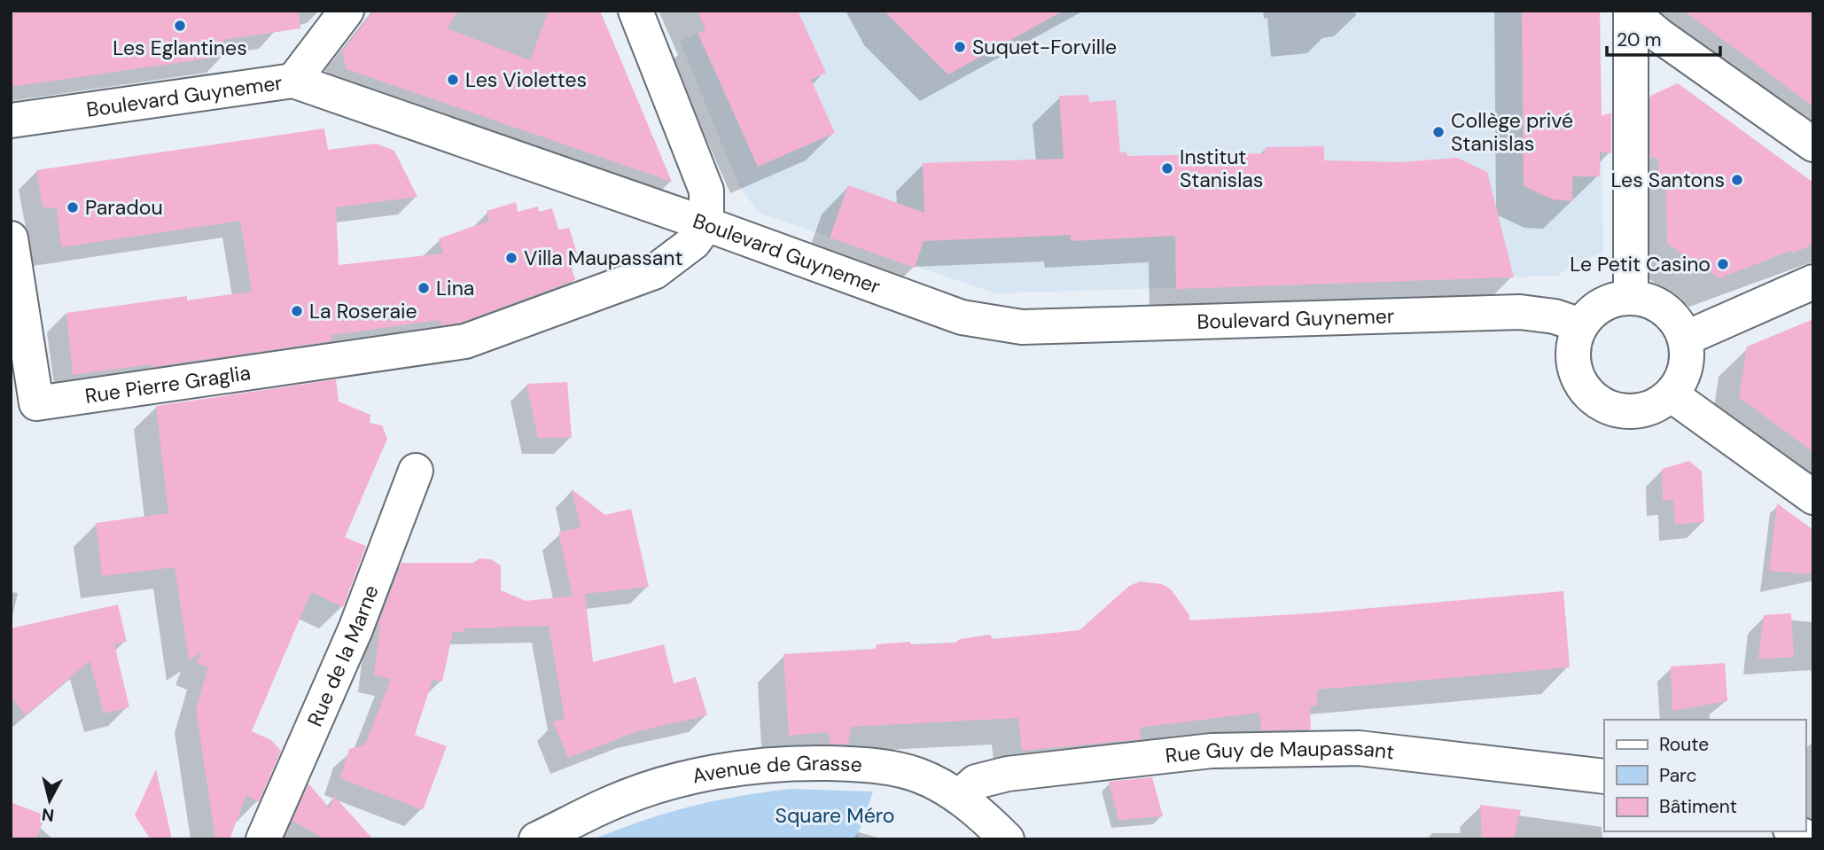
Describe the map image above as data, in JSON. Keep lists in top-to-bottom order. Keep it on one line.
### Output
{"streets":{"street":["Boulevard Guynemer","Rue Pierre Graglia","Rue de la Marne","Rue Guy de Maupassant","Avenue de Grasse"]},"crossings":[["Boulevard Guynemer","Rue Pierre Graglia"],["Rue Guy de Maupassant","Avenue de Grasse"]],"parks":["Square Méro"],"places":["Les Eglantines","Suquet-Forville","Les Violettes","Collège privé Stanislas","Institut Stanislas","Les Santons","Paradou","Villa Maupassant","Le Petit Casino","Lina","La Roseraie"],"legend":["Route","Parc","Bâtiment"],"scale_bar":"20 m","north":"bottom"}
